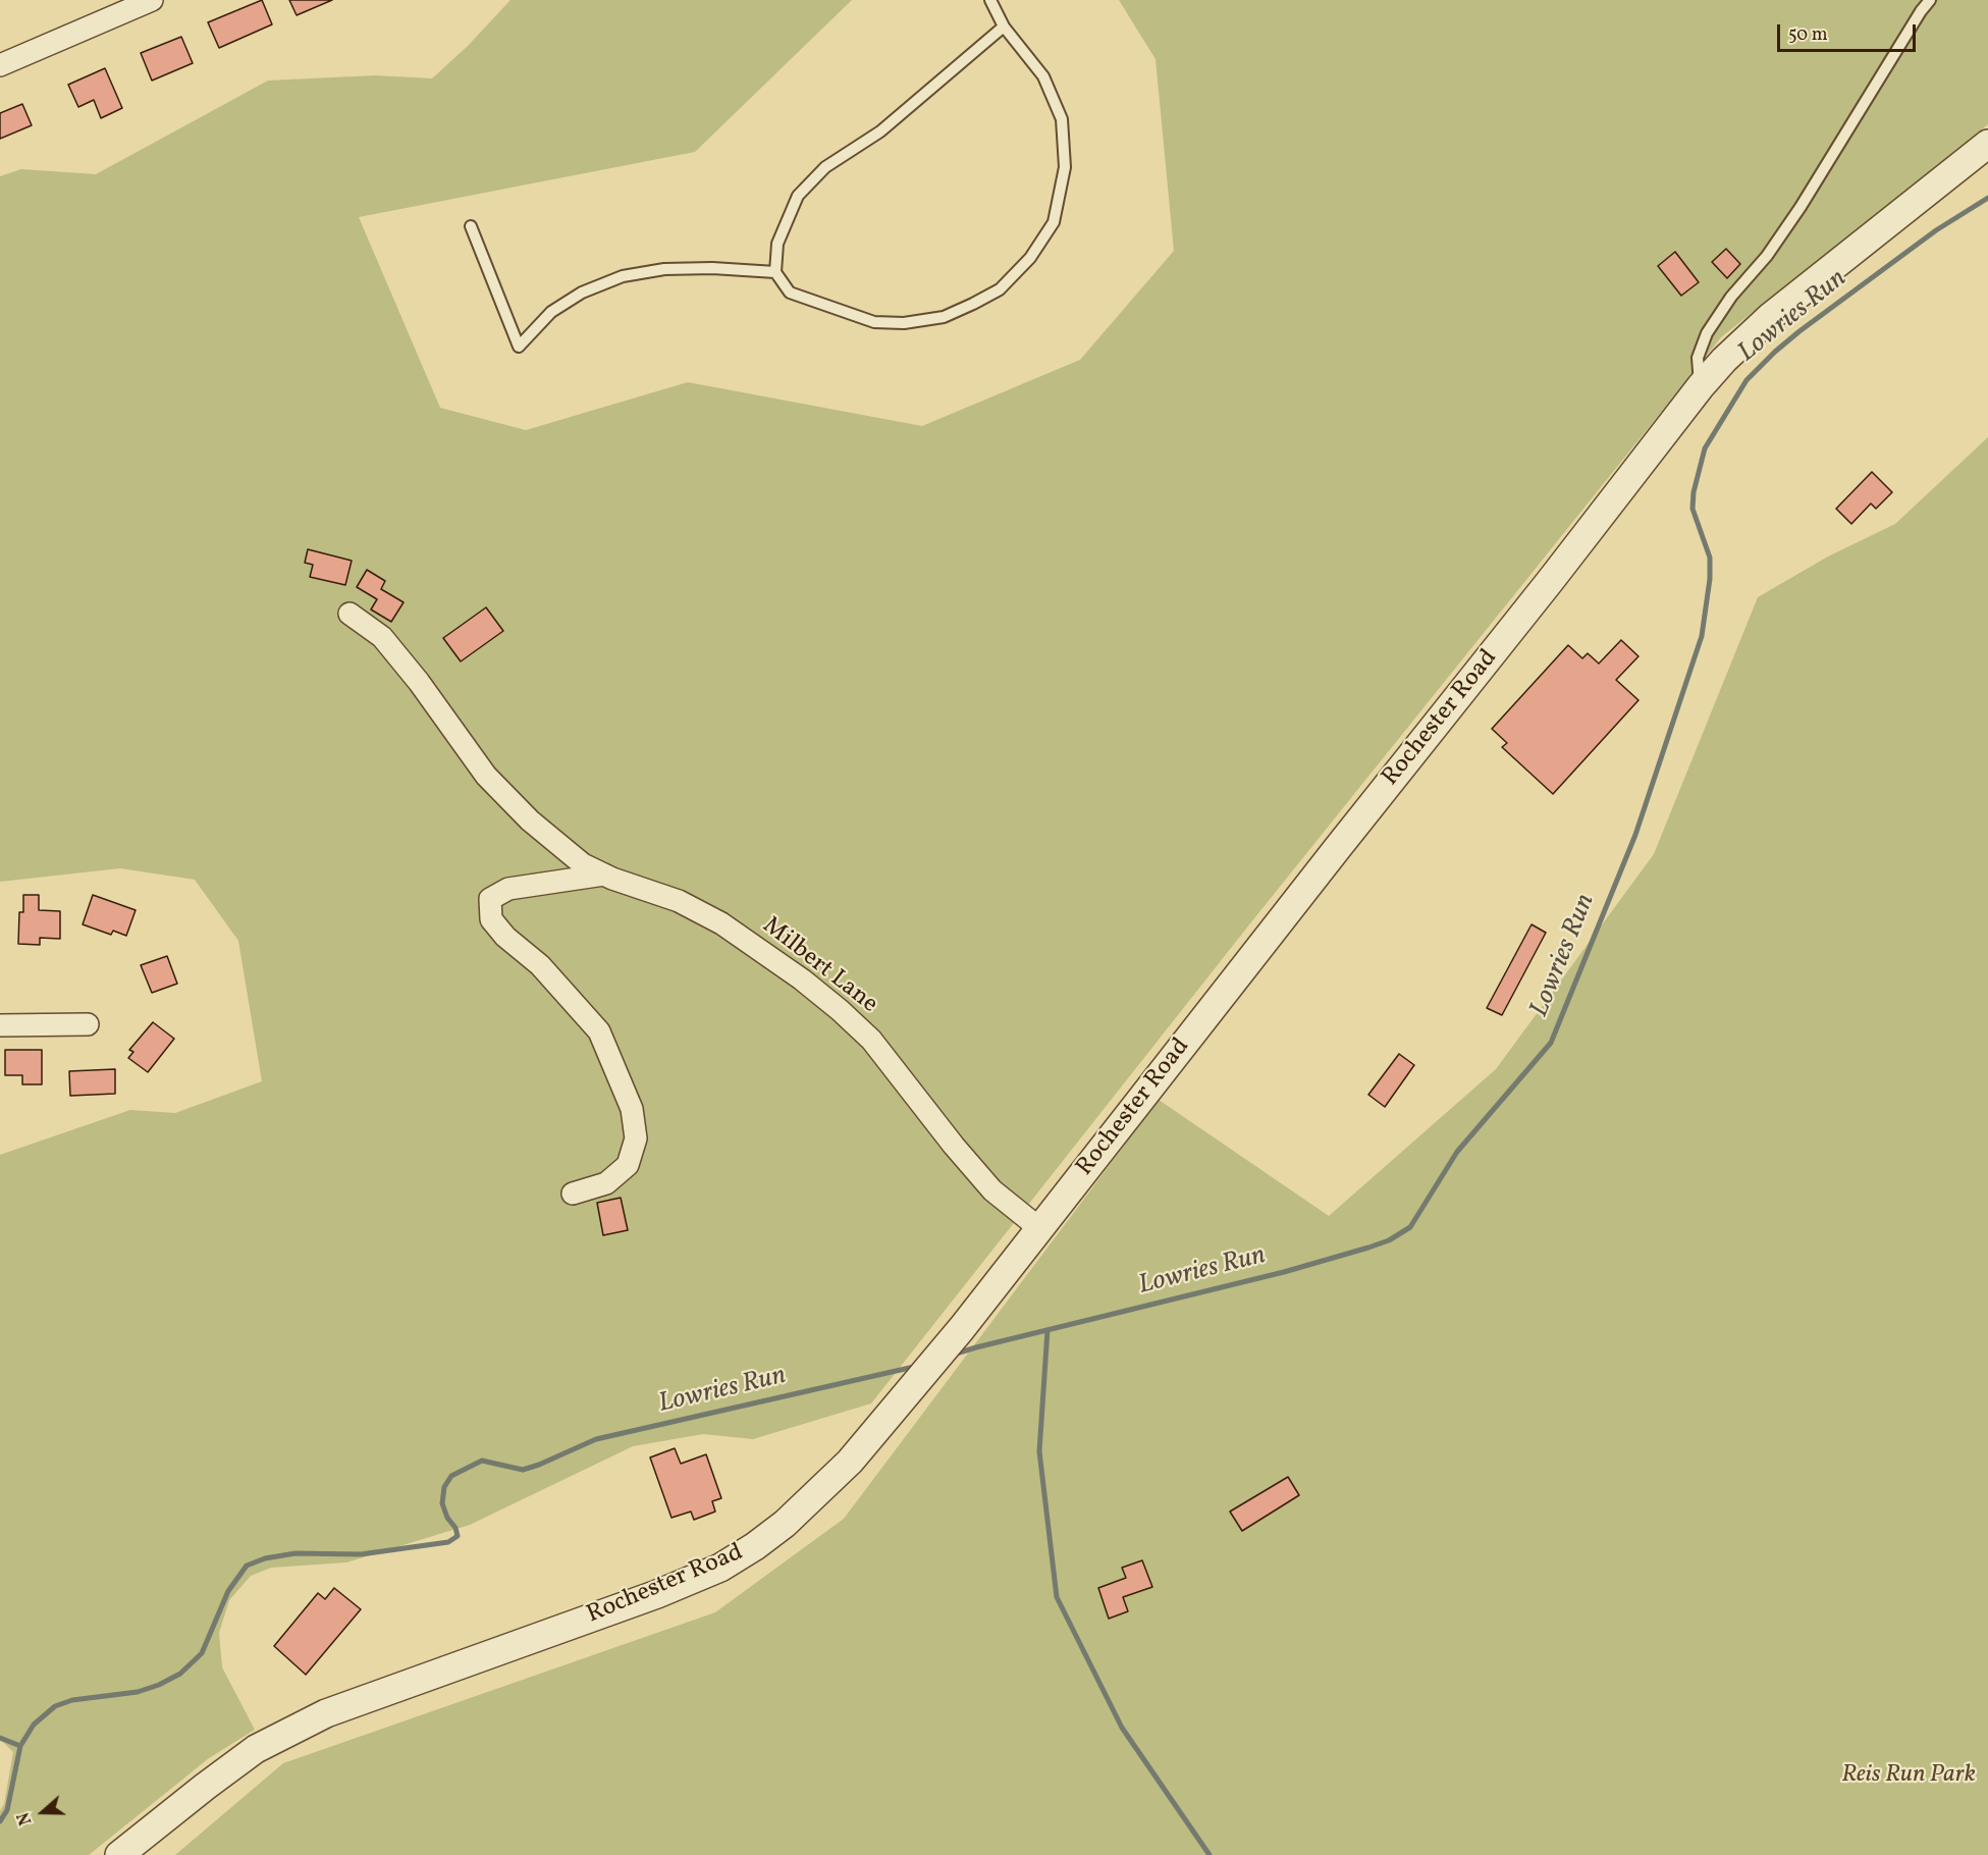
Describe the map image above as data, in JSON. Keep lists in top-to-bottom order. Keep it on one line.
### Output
{"streets":{"street":["Rochester Road","Milbert Lane"]},"crossings":[["Rochester Road","Milbert Lane"]],"water":["Lowries Run"],"parks":["Reis Run Park"],"scale_bar":"50 m","north":"left"}
